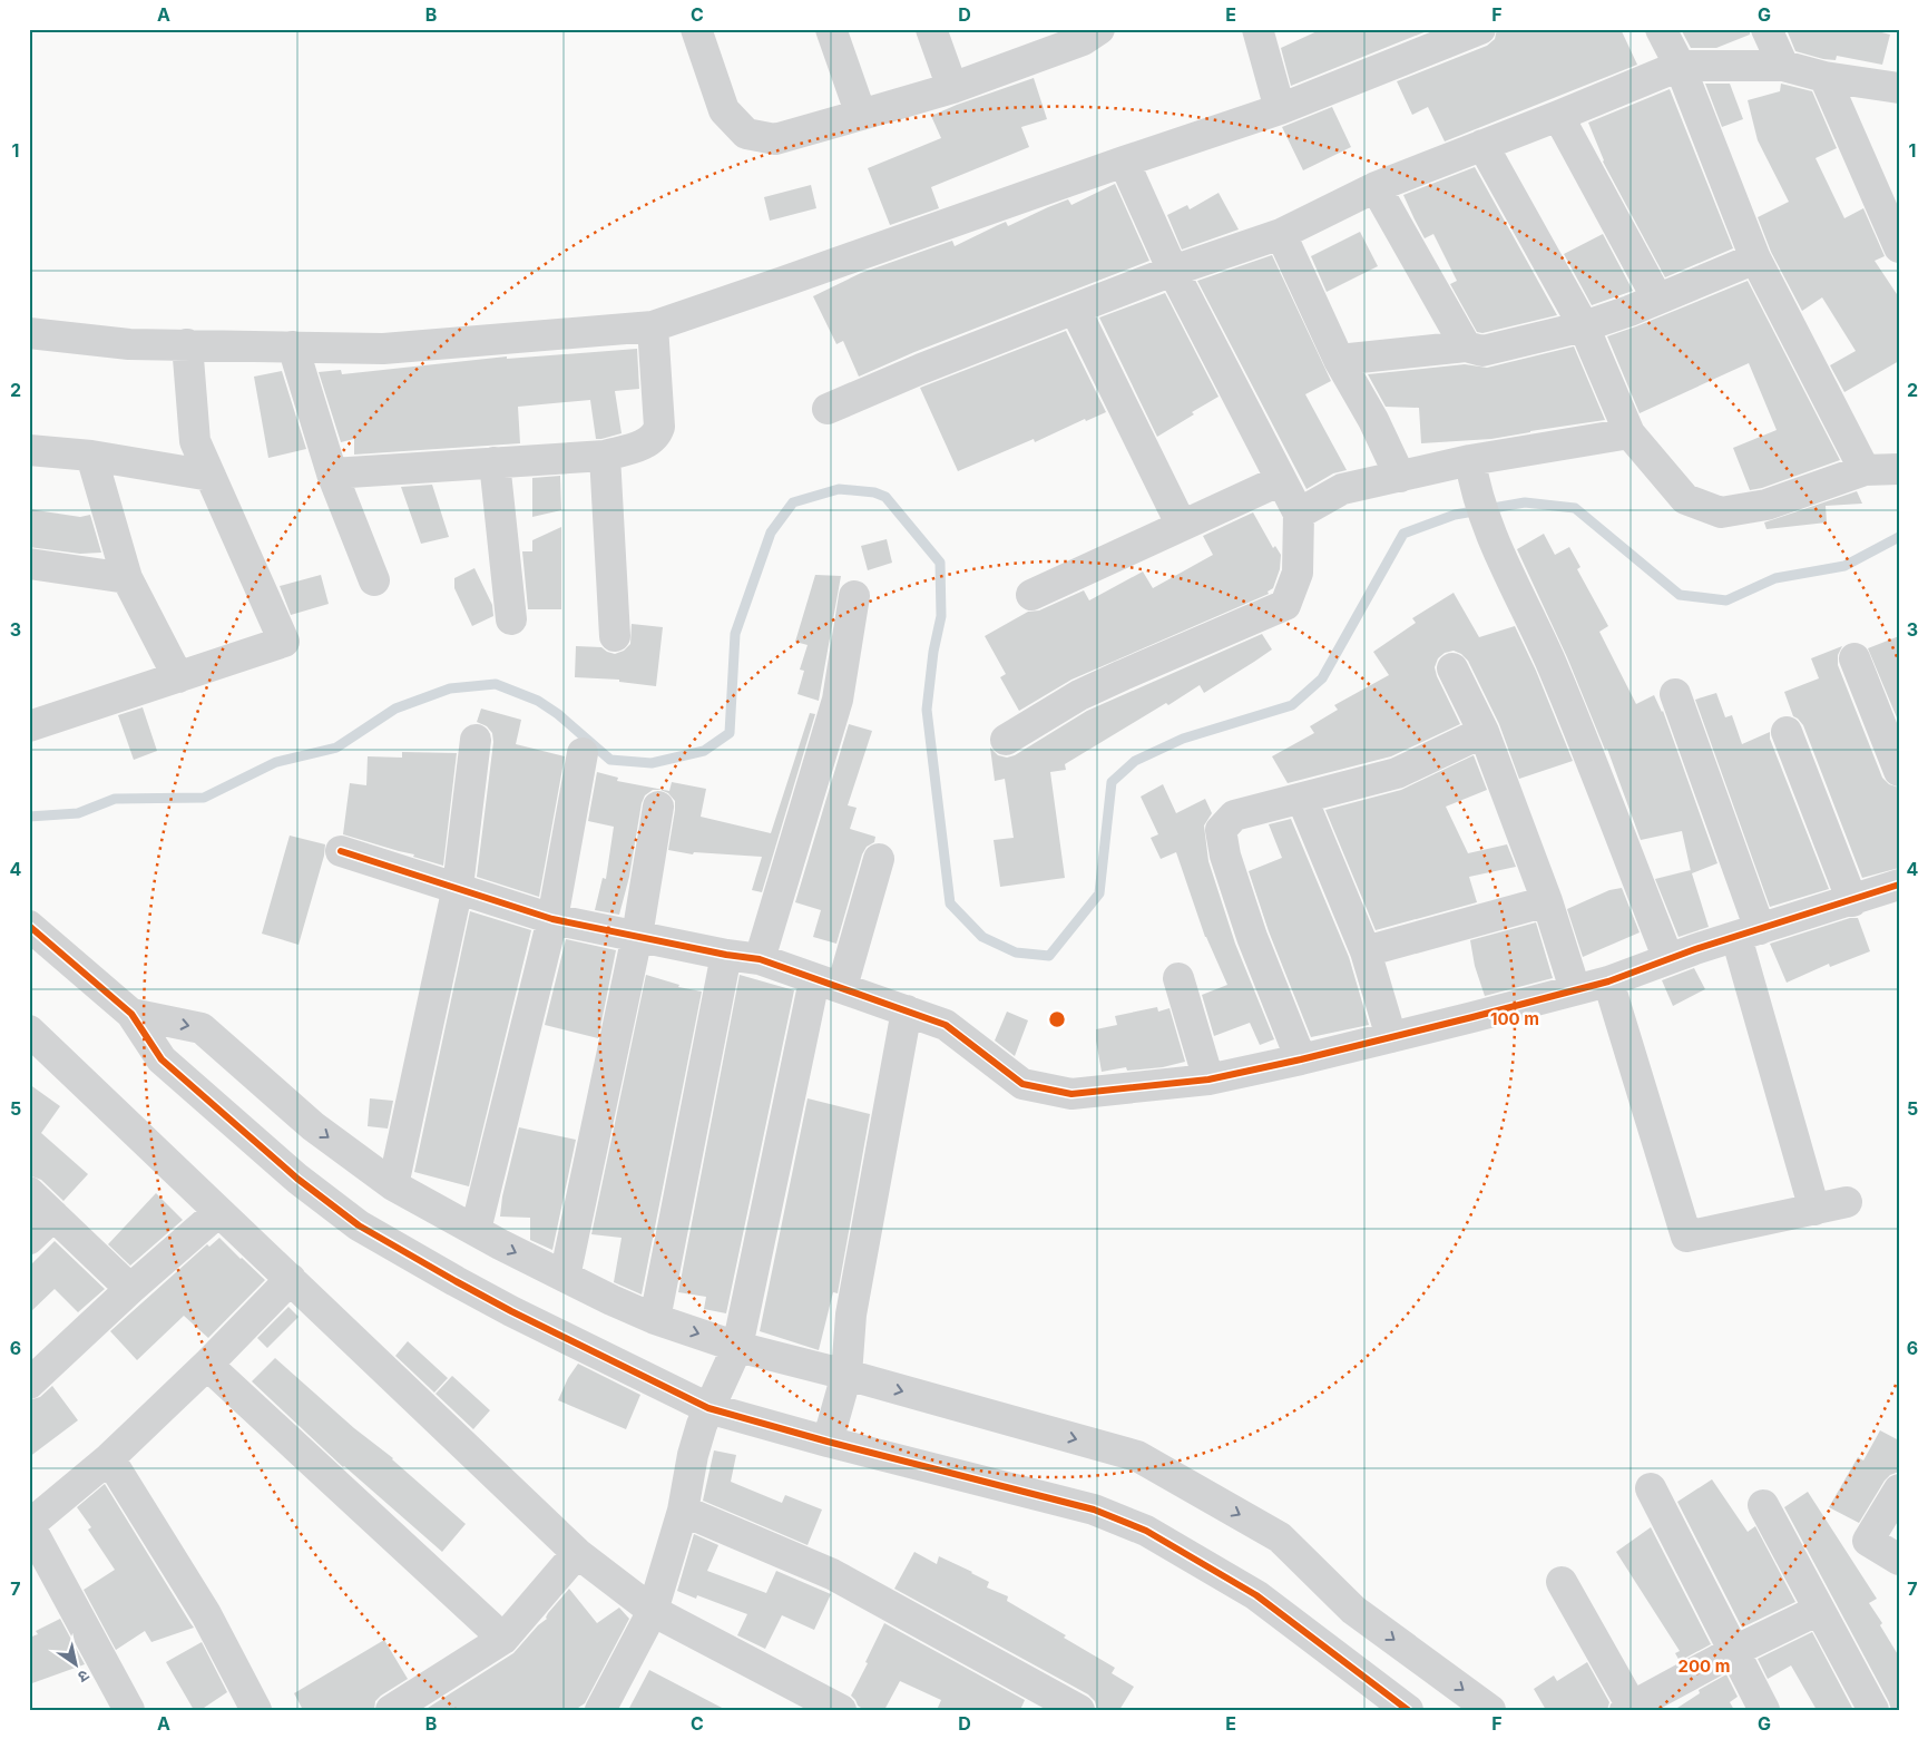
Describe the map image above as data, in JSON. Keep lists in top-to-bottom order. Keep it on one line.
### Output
{"north":"bottom right","grid":{"columns":["A","B","C","D","E","F","G"],"rows":["1","2","3","4","5","6","7"]},"rings":["100 m","200 m"]}
